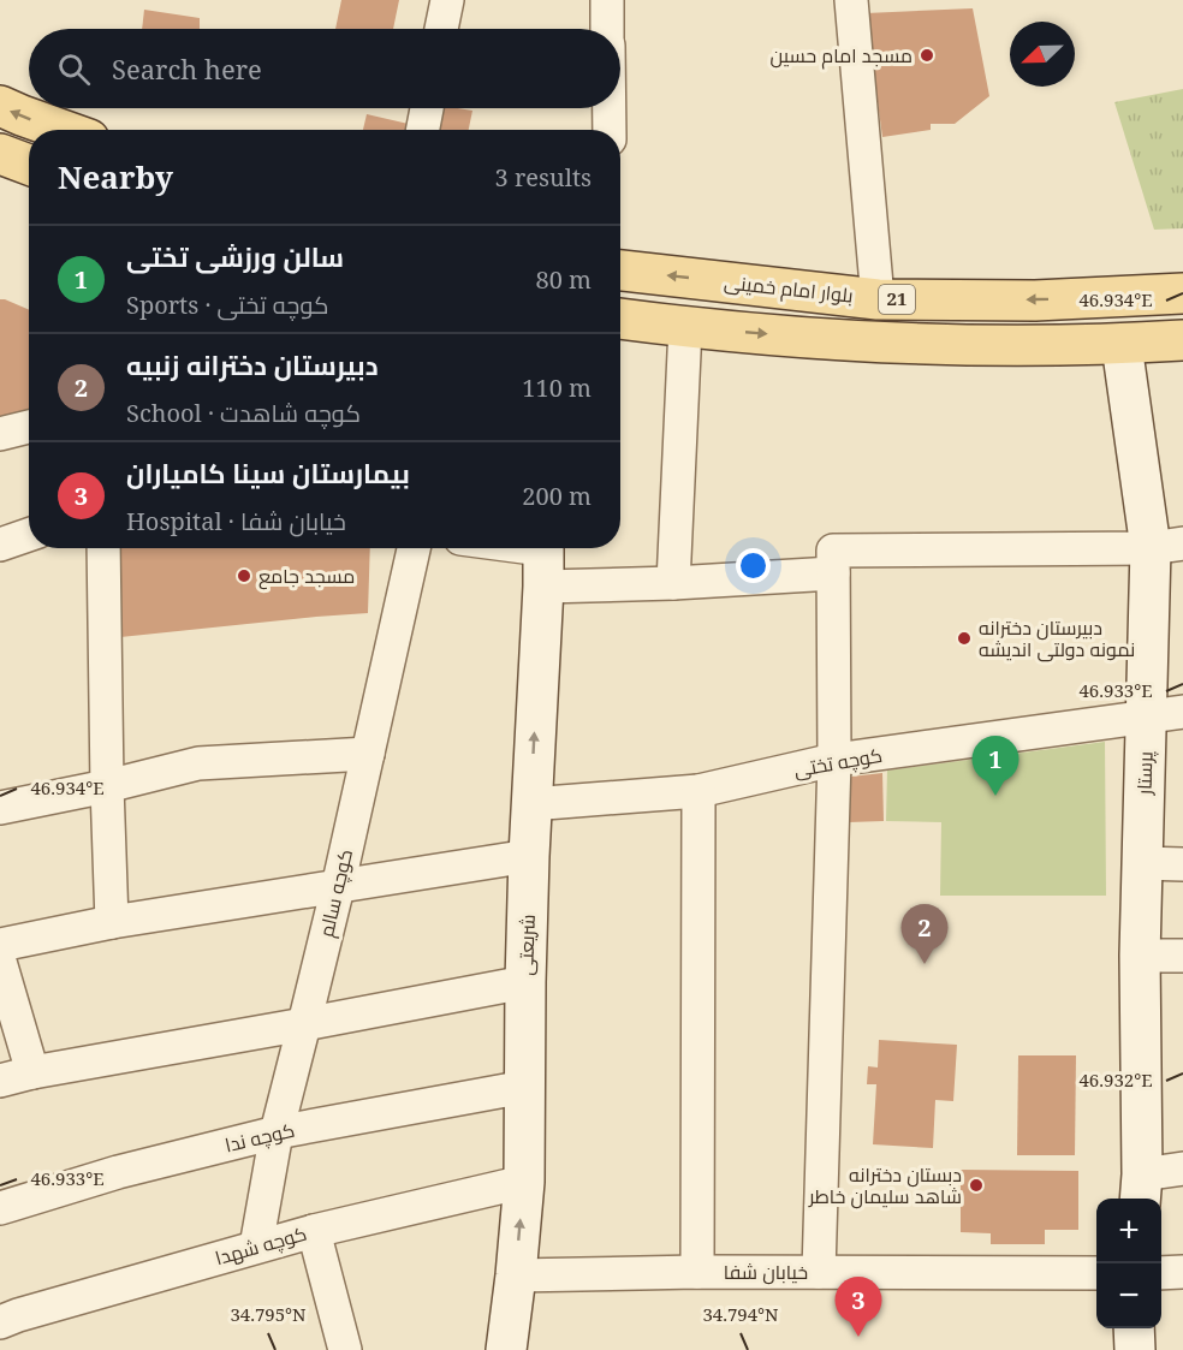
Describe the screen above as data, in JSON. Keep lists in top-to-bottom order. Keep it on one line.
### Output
{"streets":{"main road":["بلوار امام خمینی","21"],"street":["کوچه تختی","پرستار","کوچه سالم","شریعتی","کوچه ندا","کوچه شهدا","خیابان شفا"]},"crossings":[["کوچه تختی","پرستار"],["کوچه تختی","شریعتی"],["کوچه سالم","کوچه ندا"],["کوچه سالم","کوچه شهدا"],["شریعتی","کوچه ندا"],["شریعتی","کوچه شهدا"],["شریعتی","خیابان شفا"]],"places":["مسجد امام حسین","مسجد جامع","دبیرستان دخترانه نمونه دولتی اندیشه","دبستان دخترانه شاهد سلیمان خاطر"],"north":"bottom left","page":{"search":"Search here","heading":["Nearby","3 results"],"list":[{"mark":"1","name":"سالن ورزشی تختی","note":"Sports · کوچه تختی","value":"80 m"},{"mark":"2","name":"دبیرستان دخترانه زنبیه","note":"School · کوچه شاهدت","value":"110 m"},{"mark":"3","name":"بیمارستان سینا کامیاران","note":"Hospital · خیابان شفا","value":"200 m"}],"pins":["1","2","3"],"map_buttons":["+","−"]},"coordinates":["46.934°E","46.933°E","46.932°E","34.795°N","34.794°N"]}
